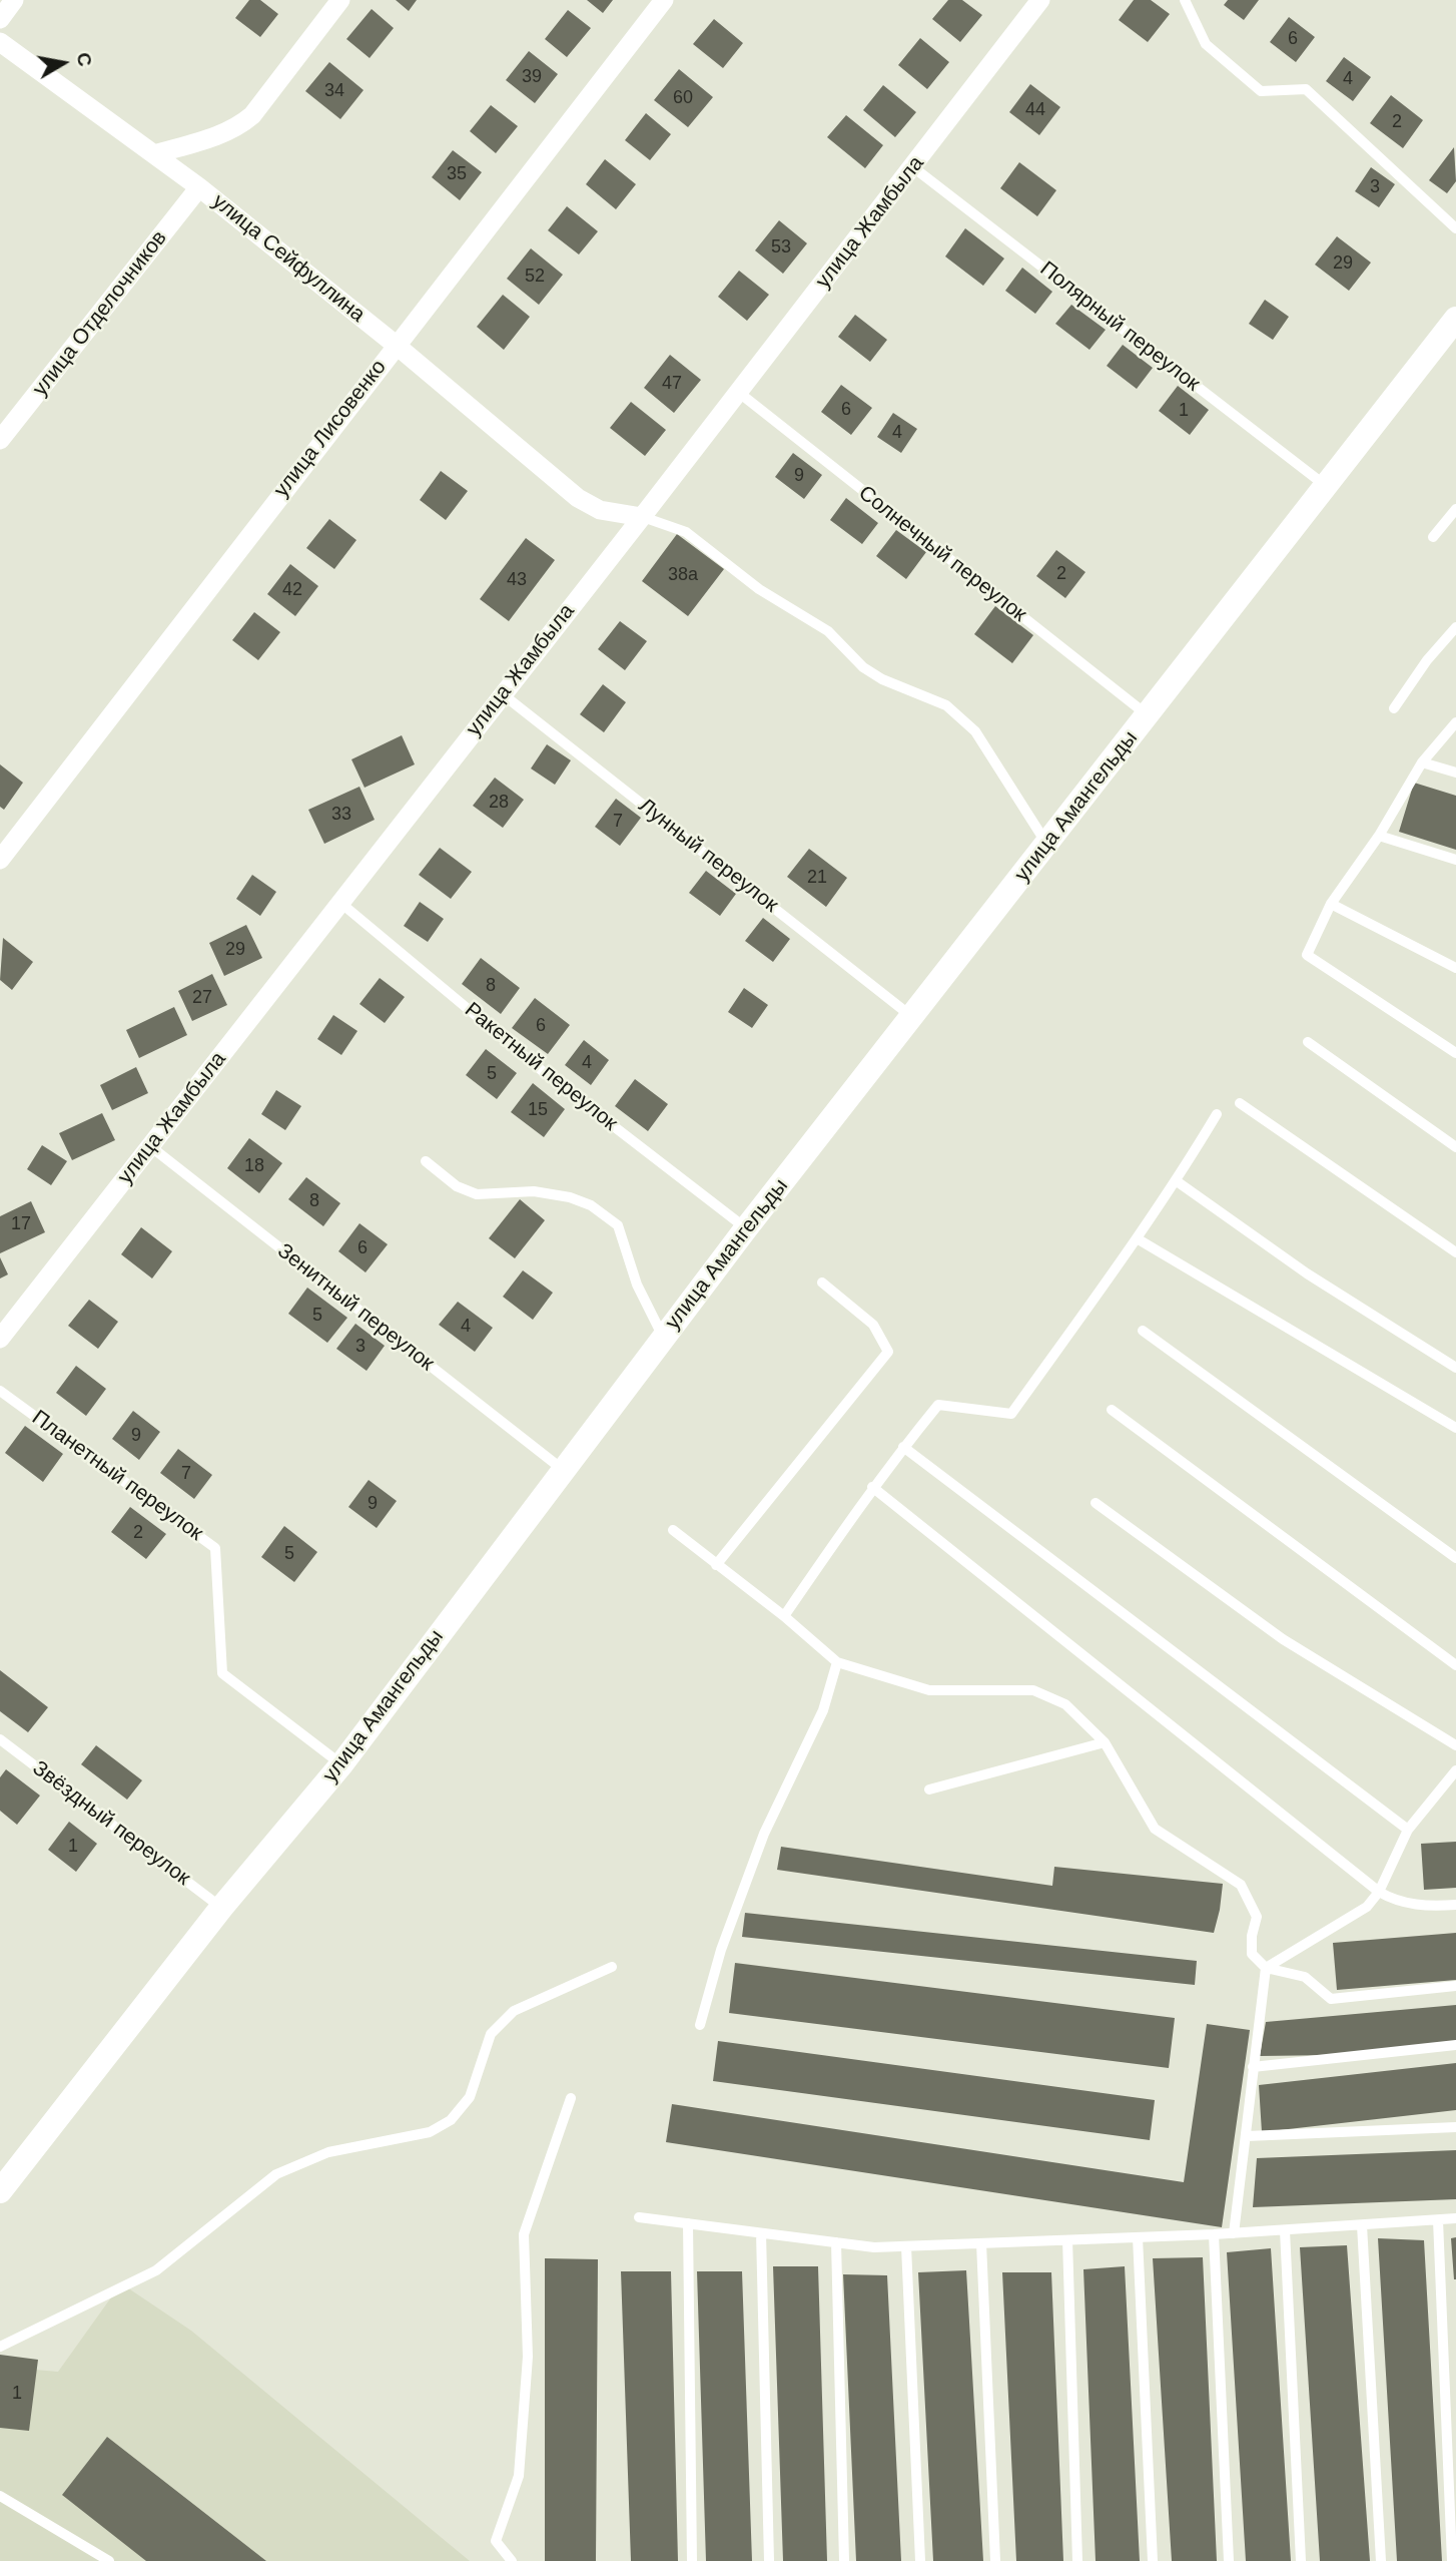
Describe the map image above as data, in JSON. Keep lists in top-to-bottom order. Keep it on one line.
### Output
{"streets":{"street":["улица Жамбыла","улица Сейфуллина","улица Отделочников","улица Лисовенко","улица Амангельды"],"lane":["Полярный переулок","Солнечный переулок","Лунный переулок","Ракетный переулок","Зенитный переулок","Планетный переулок","Звёздный переулок"]},"crossings":[["улица Жамбыла","улица Сейфуллина"],["улица Жамбыла","Полярный переулок"],["улица Жамбыла","Солнечный переулок"],["улица Жамбыла","Лунный переулок"],["улица Жамбыла","Ракетный переулок"],["улица Жамбыла","Зенитный переулок"],["улица Сейфуллина","улица Отделочников"],["улица Сейфуллина","улица Лисовенко"],["Полярный переулок","улица Амангельды"],["Солнечный переулок","улица Амангельды"],["улица Амангельды","Лунный переулок"],["улица Амангельды","Ракетный переулок"],["улица Амангельды","Зенитный переулок"],["улица Амангельды","Планетный переулок"],["улица Амангельды","Звёздный переулок"]],"house_numbers":["6","39","4","34","60","44","2","35","3","53","29","52","47","6","1","4","9","2","38а","43","42","28","33","7","21","29","8","27","6","4","5","15","18","8","17","6","5","4","3","9","7","9","2","5","1","1"],"north":"right"}
